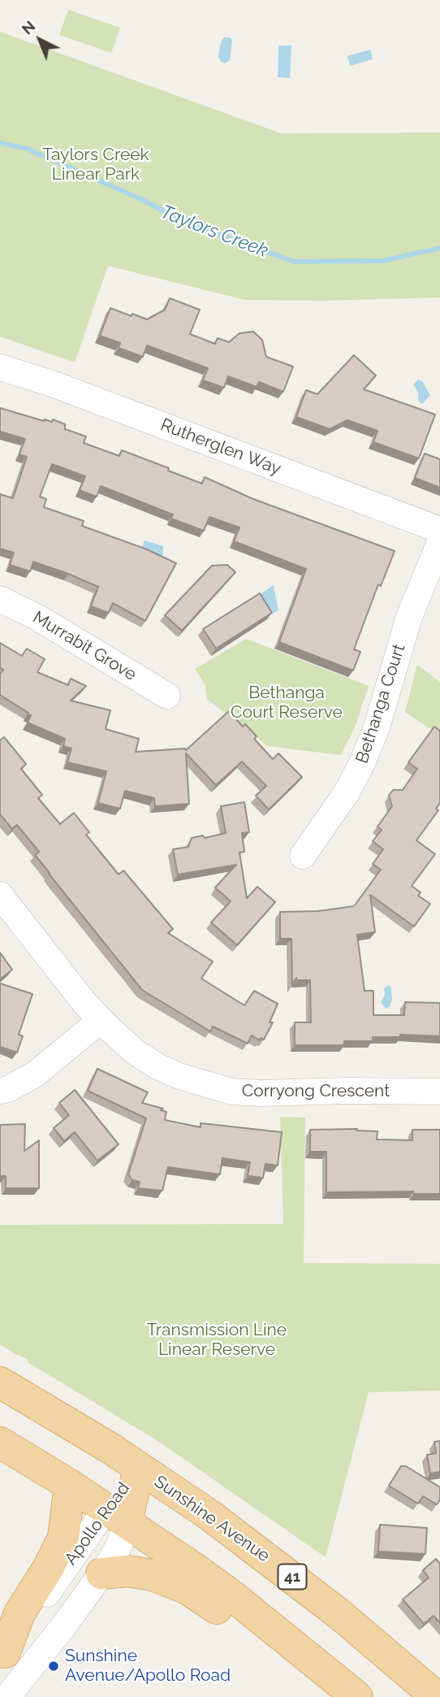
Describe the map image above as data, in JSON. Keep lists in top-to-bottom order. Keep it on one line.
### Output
{"streets":{"main road":["Sunshine Avenue","Apollo Road","41"],"street":["Rutherglen Way","Murrabit Grove","Bethanga Court","Corryong Crescent"]},"crossings":[["Sunshine Avenue","Apollo Road"]],"water":["Taylors Creek"],"parks":["Taylors Creek Linear Park","Bethanga Court Reserve","Transmission Line Linear Reserve"],"places":["Sunshine Avenue/Apollo Road"],"north":"top left"}
